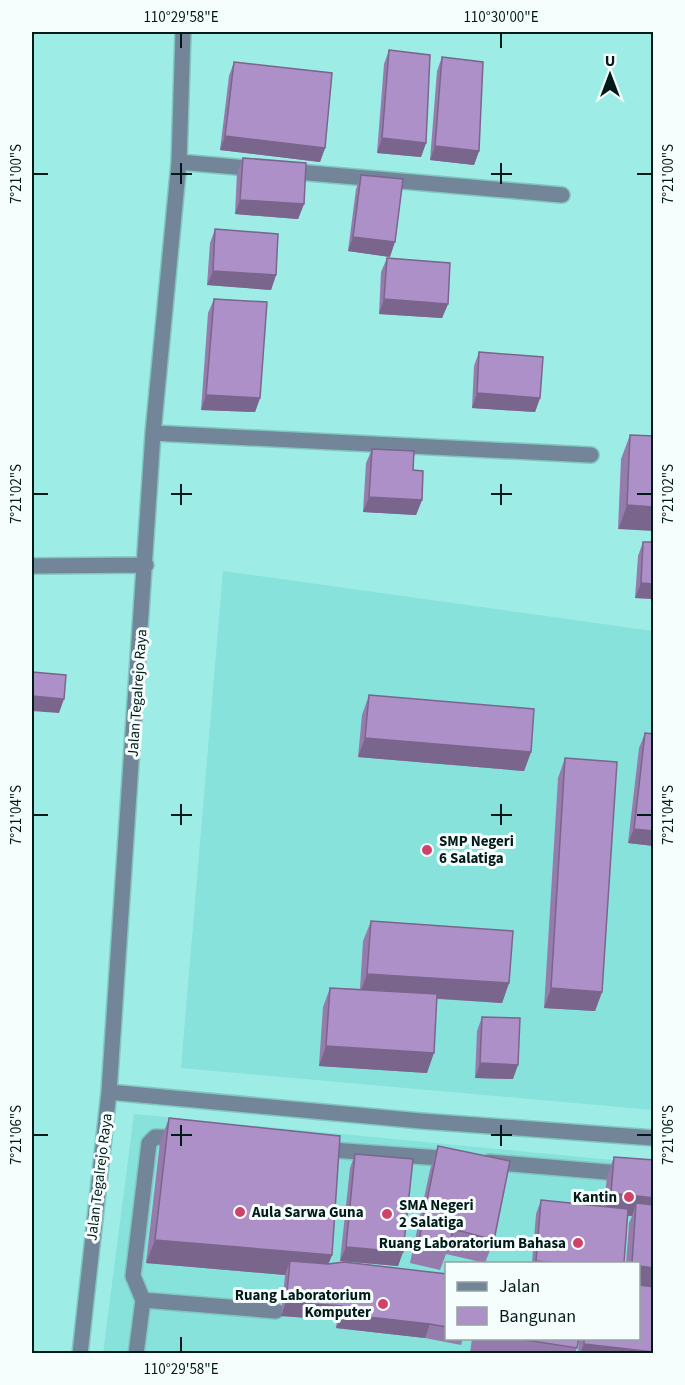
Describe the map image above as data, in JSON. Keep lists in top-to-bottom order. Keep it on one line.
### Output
{"streets":{"street":["Jalan Tegalrejo Raya"]},"places":["SMP Negeri 6 Salatiga","Kantin","Aula Sarwa Guna","SMA Negeri 2 Salatiga","Ruang Laboratorium Bahasa","Ruang Laboratorium Komputer"],"legend":["Jalan","Bangunan"],"north":"top","coordinates":["110°29'58\"E","110°30'00\"E","7°21'00\"S","7°21'02\"S","7°21'04\"S","7°21'06\"S"]}
